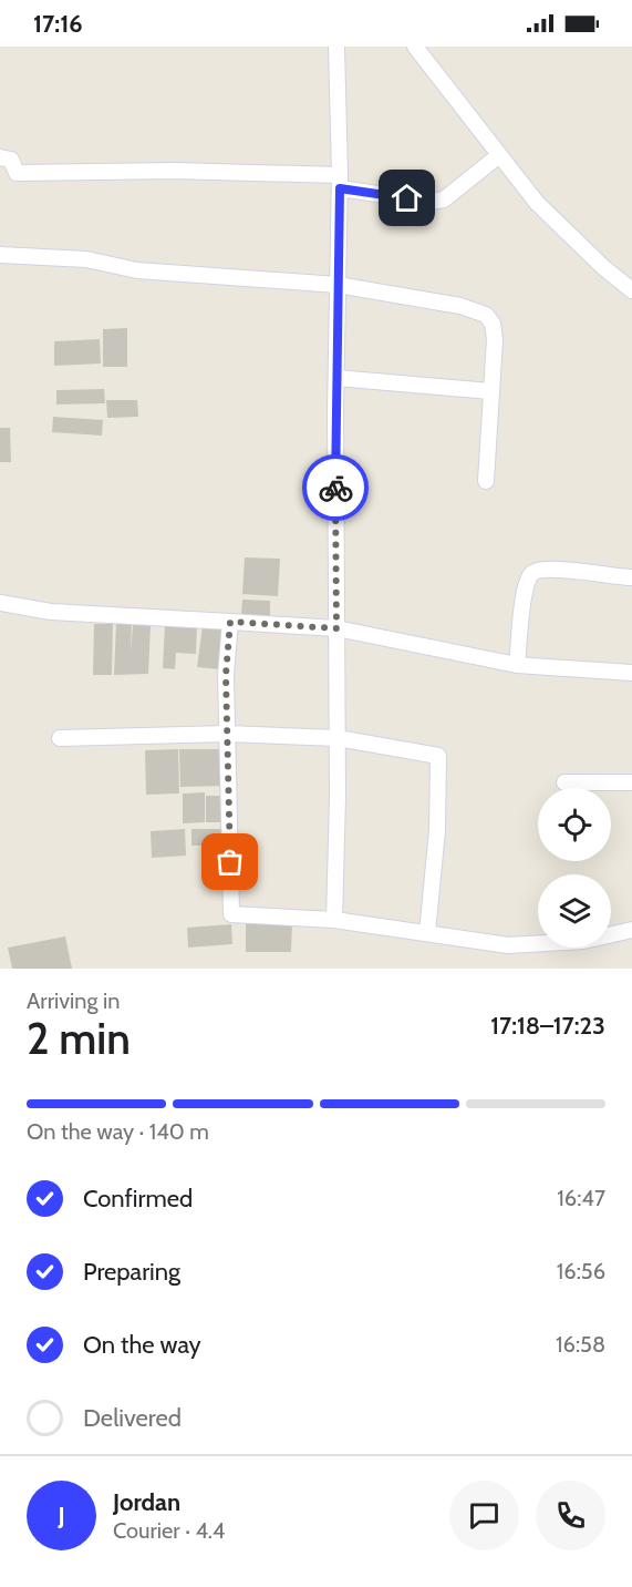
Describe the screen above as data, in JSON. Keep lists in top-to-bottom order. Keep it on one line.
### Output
{"page":{"status":"17:16","heading":["2 min","Arriving in","17:18–17:23"],"panel":["Jordan","Courier · 4.4"],"bar":"On the way · 140 m","list":[["Confirmed","16:47"],["Preparing","16:56"],["On the way","16:58"],"Delivered"],"round":"J"}}
